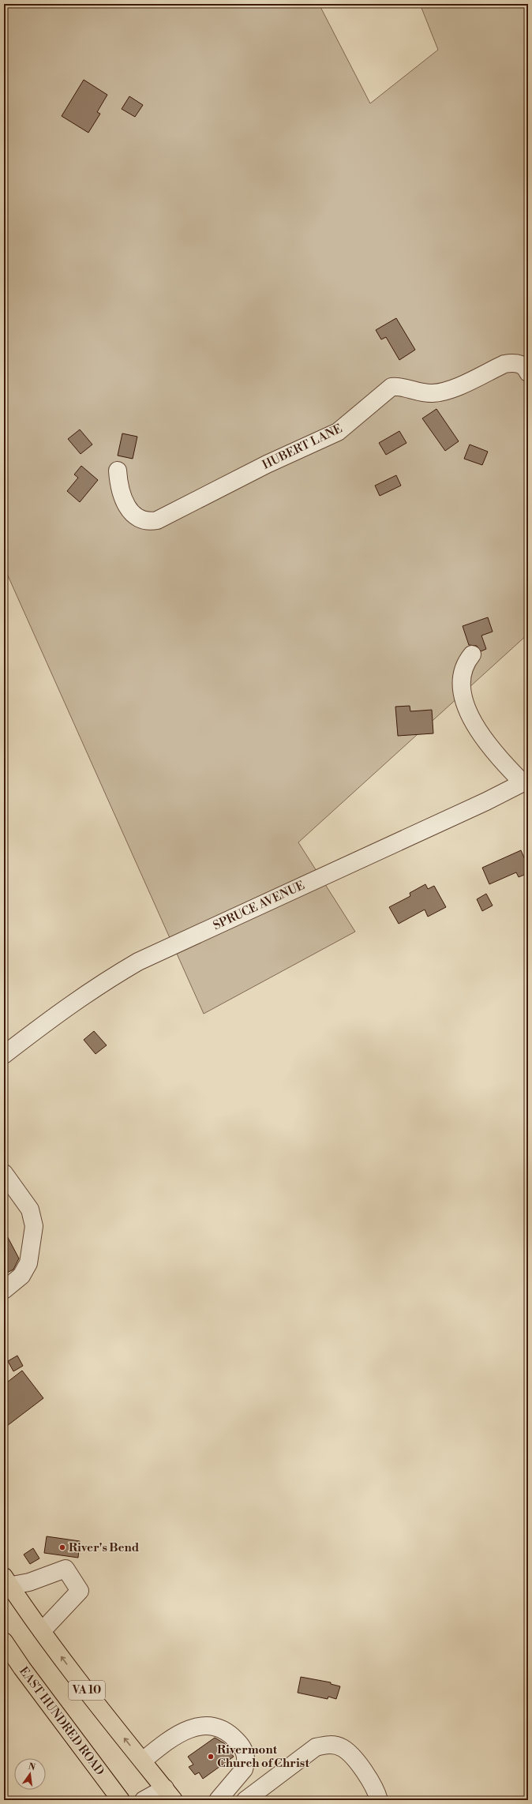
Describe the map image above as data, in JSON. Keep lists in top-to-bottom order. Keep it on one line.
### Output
{"streets":{"highway":["VA 10","EAST HUNDRED ROAD"],"street":["HUBERT LANE","SPRUCE AVENUE"]},"places":["River's Bend","Rivermont Church of Christ"],"north":"top"}
